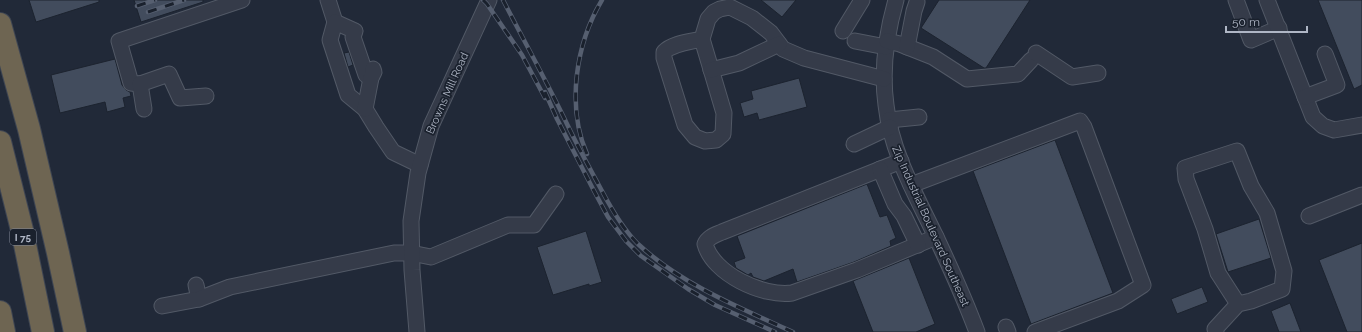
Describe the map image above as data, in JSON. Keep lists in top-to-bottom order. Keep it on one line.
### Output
{"streets":{"highway":["I 75"],"street":["Browns Mill Road","Zip Industrial Boulevard Southeast"]},"scale_bar":"50 m"}
